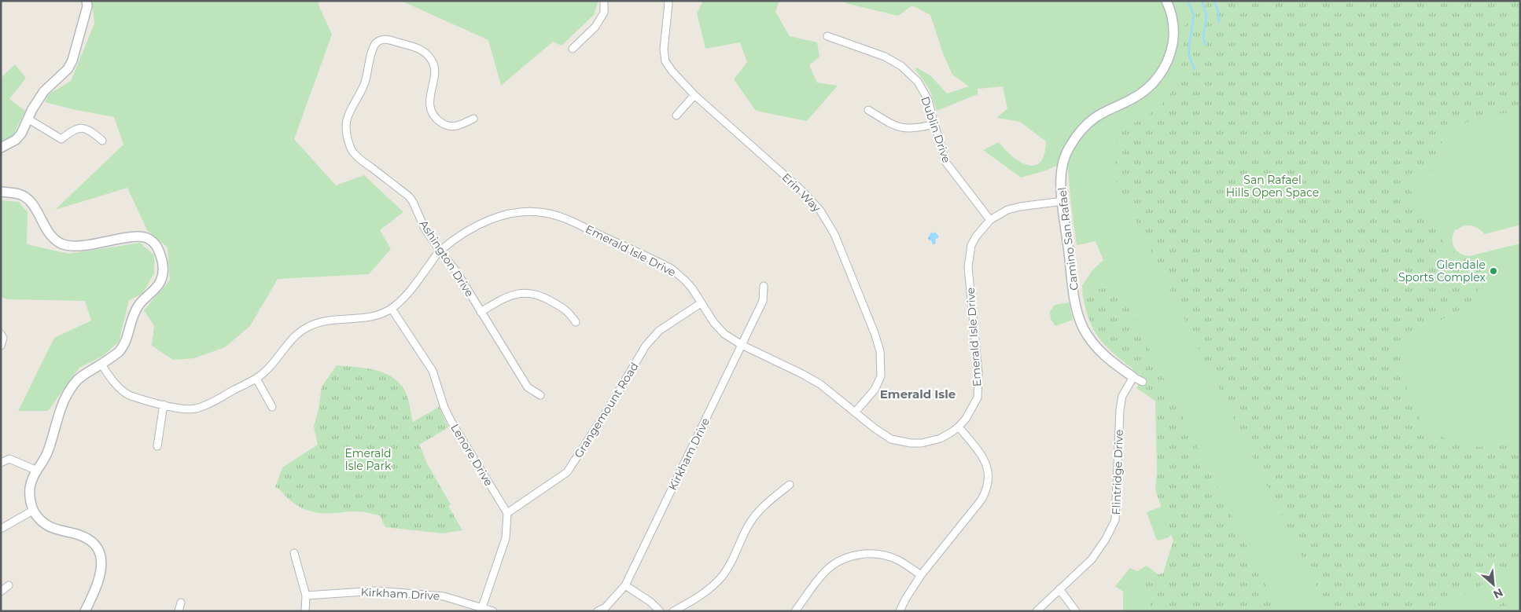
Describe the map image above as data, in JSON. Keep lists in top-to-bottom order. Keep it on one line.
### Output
{"streets":{"main road":["Camino San Rafael"],"street":["Dublin Drive","Erin Way","Emerald Isle Drive","Ashington Drive","Grangemount Road","Kirkham Drive","Lenore Drive","Flintridge Drive"]},"crossings":[["Dublin Drive","Emerald Isle Drive"],["Erin Way","Emerald Isle Drive"],["Camino San Rafael","Emerald Isle Drive"],["Camino San Rafael","Flintridge Drive"],["Emerald Isle Drive","Ashington Drive"],["Emerald Isle Drive","Grangemount Road"],["Emerald Isle Drive","Kirkham Drive"],["Emerald Isle Drive","Lenore Drive"],["Grangemount Road","Lenore Drive"]],"districts":["Emerald Isle"],"parks":["San Rafael Hills Open Space","Emerald Isle Park"],"places":["Glendale Sports Complex"],"north":"bottom right"}
